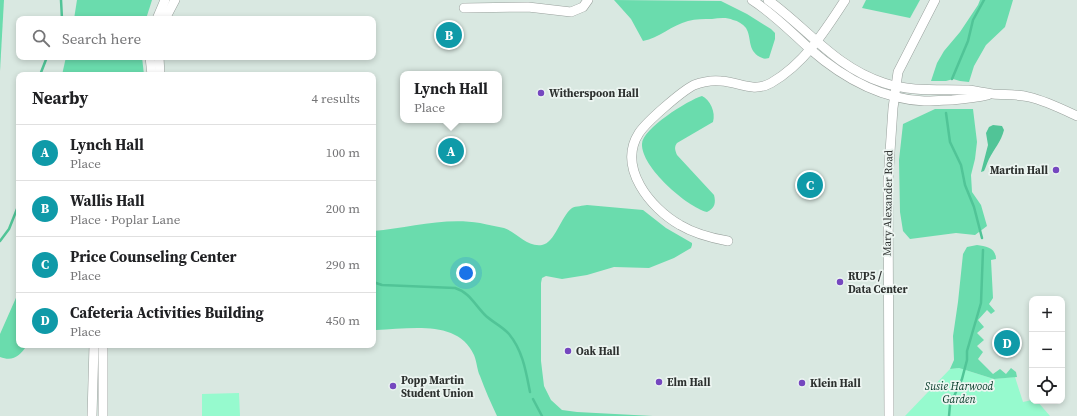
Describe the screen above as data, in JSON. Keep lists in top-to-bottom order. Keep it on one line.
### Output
{"streets":{"street":["Mary Alexander Road"]},"parks":["Susie Harwood Garden"],"places":["Witherspoon Hall","Martin Hall","RUP5 / Data Center","Oak Hall","Elm Hall","Klein Hall","Popp Martin Student Union"],"page":{"search":"Search here","pins":["B","A","C","D"],"popup":["Lynch Hall","Place"],"heading":["Nearby","4 results"],"list":[{"mark":"A","name":"Lynch Hall","note":"Place","value":"100 m"},{"mark":"B","name":"Wallis Hall","note":"Place · Poplar Lane","value":"200 m"},{"mark":"C","name":"Price Counseling Center","note":"Place","value":"290 m"},{"mark":"D","name":"Cafeteria Activities Building","note":"Place","value":"450 m"}],"map_buttons":["+","−"]}}
